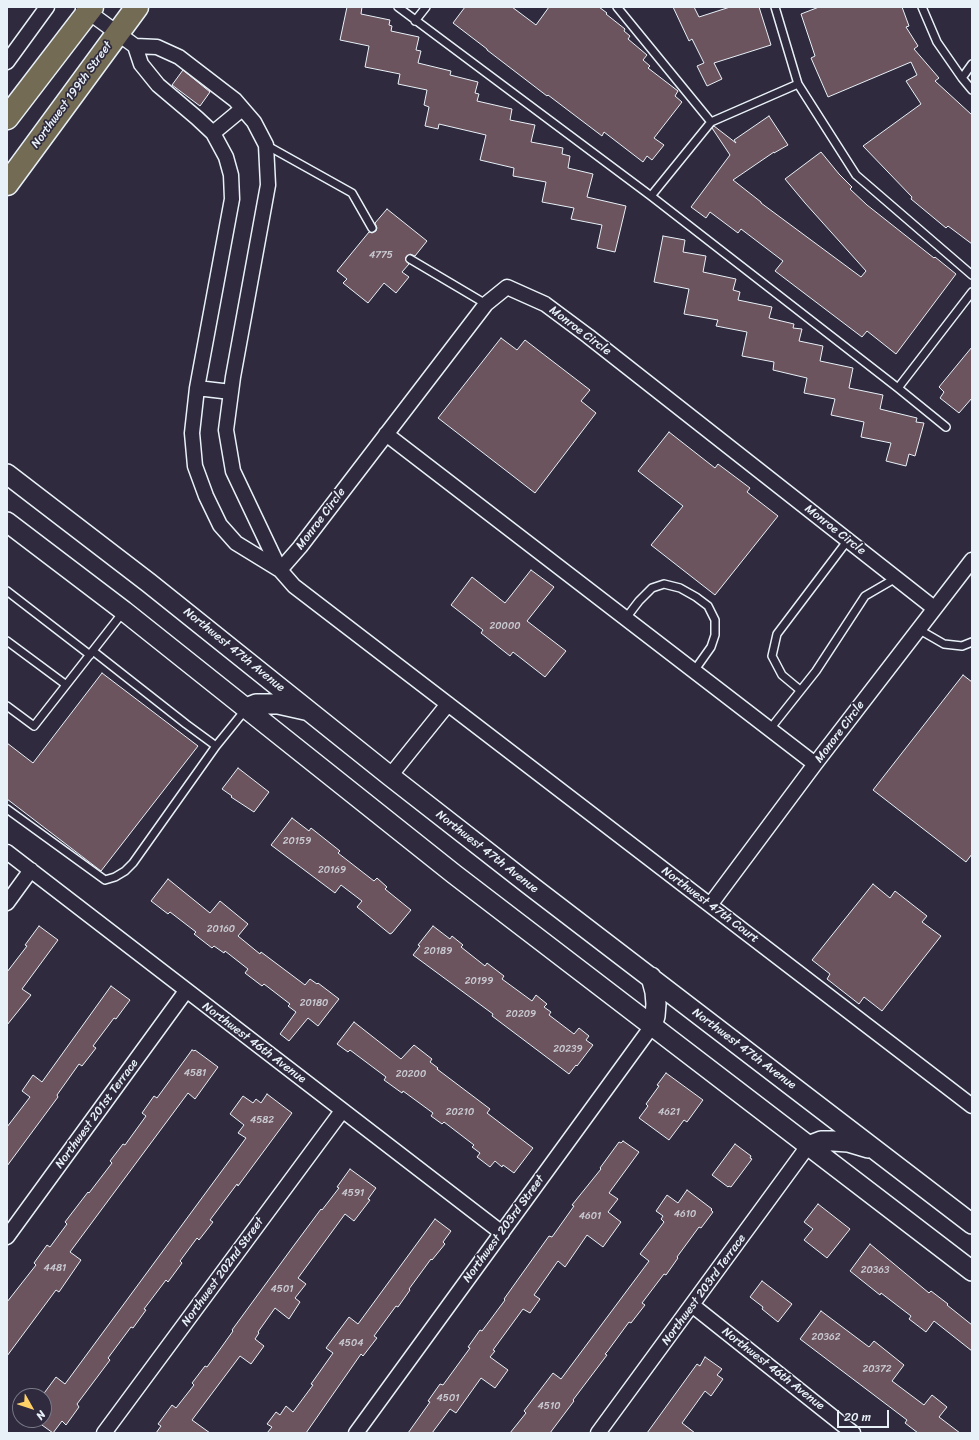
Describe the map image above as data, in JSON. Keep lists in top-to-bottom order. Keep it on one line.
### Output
{"streets":{"main road":["Northwest 199th Street","Northwest 47th Avenue"],"street":["Monroe Circle","Monore Circle","Northwest 47th Court","Northwest 46th Avenue","Northwest 201st Terrace","Northwest 203rd Street","Northwest 202nd Street","Northwest 203rd Terrace"]},"crossings":[["Monroe Circle","Monore Circle"],["Monroe Circle","Northwest 47th Court"],["Monore Circle","Northwest 47th Court"],["Northwest 46th Avenue","Northwest 201st Terrace"],["Northwest 46th Avenue","Northwest 203rd Street"],["Northwest 46th Avenue","Northwest 202nd Street"],["Northwest 46th Avenue","Northwest 203rd Terrace"]],"house_numbers":["4775","20000","20159","20169","20160","20189","20199","20180","20209","20239","4581","20200","20210","4621","4582","4591","4610","4601","4481","20363","4501","20362","4504","20372","4501","4510"],"scale_bar":"20 m","north":"bottom right"}
